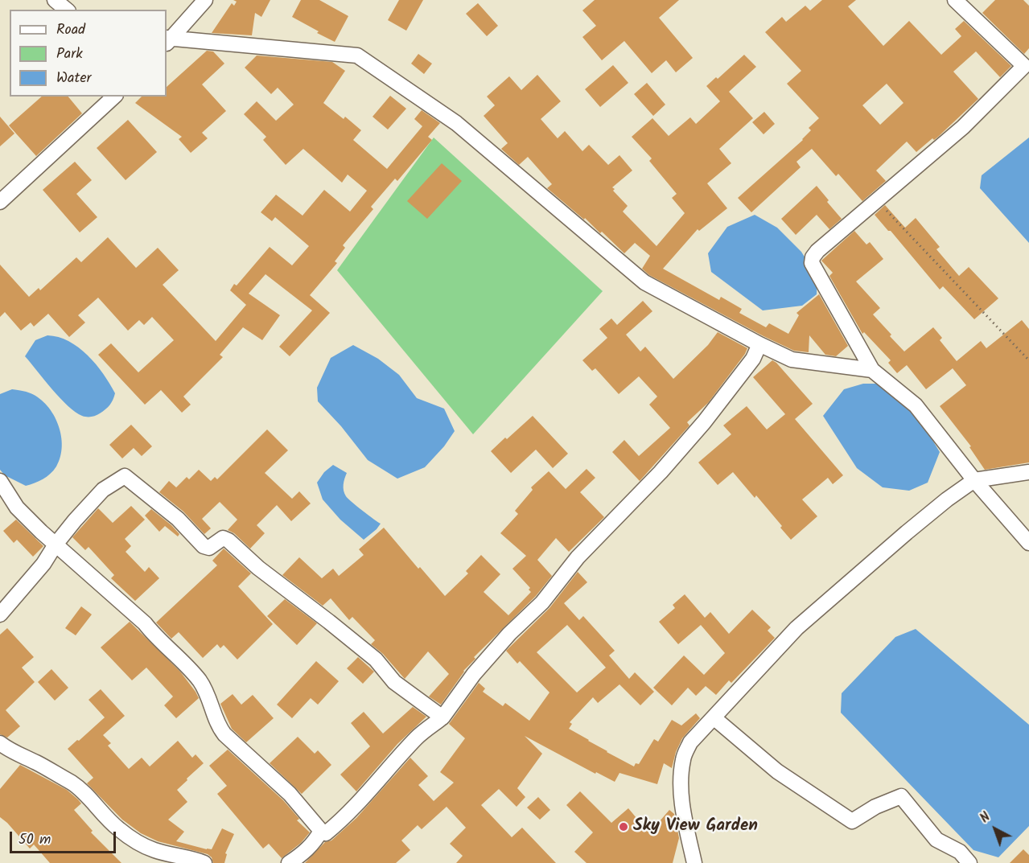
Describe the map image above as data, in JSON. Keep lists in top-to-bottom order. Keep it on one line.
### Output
{"places":["Sky View Garden"],"legend":["Road","Park","Water"],"scale_bar":"50 m","north":"top left"}
